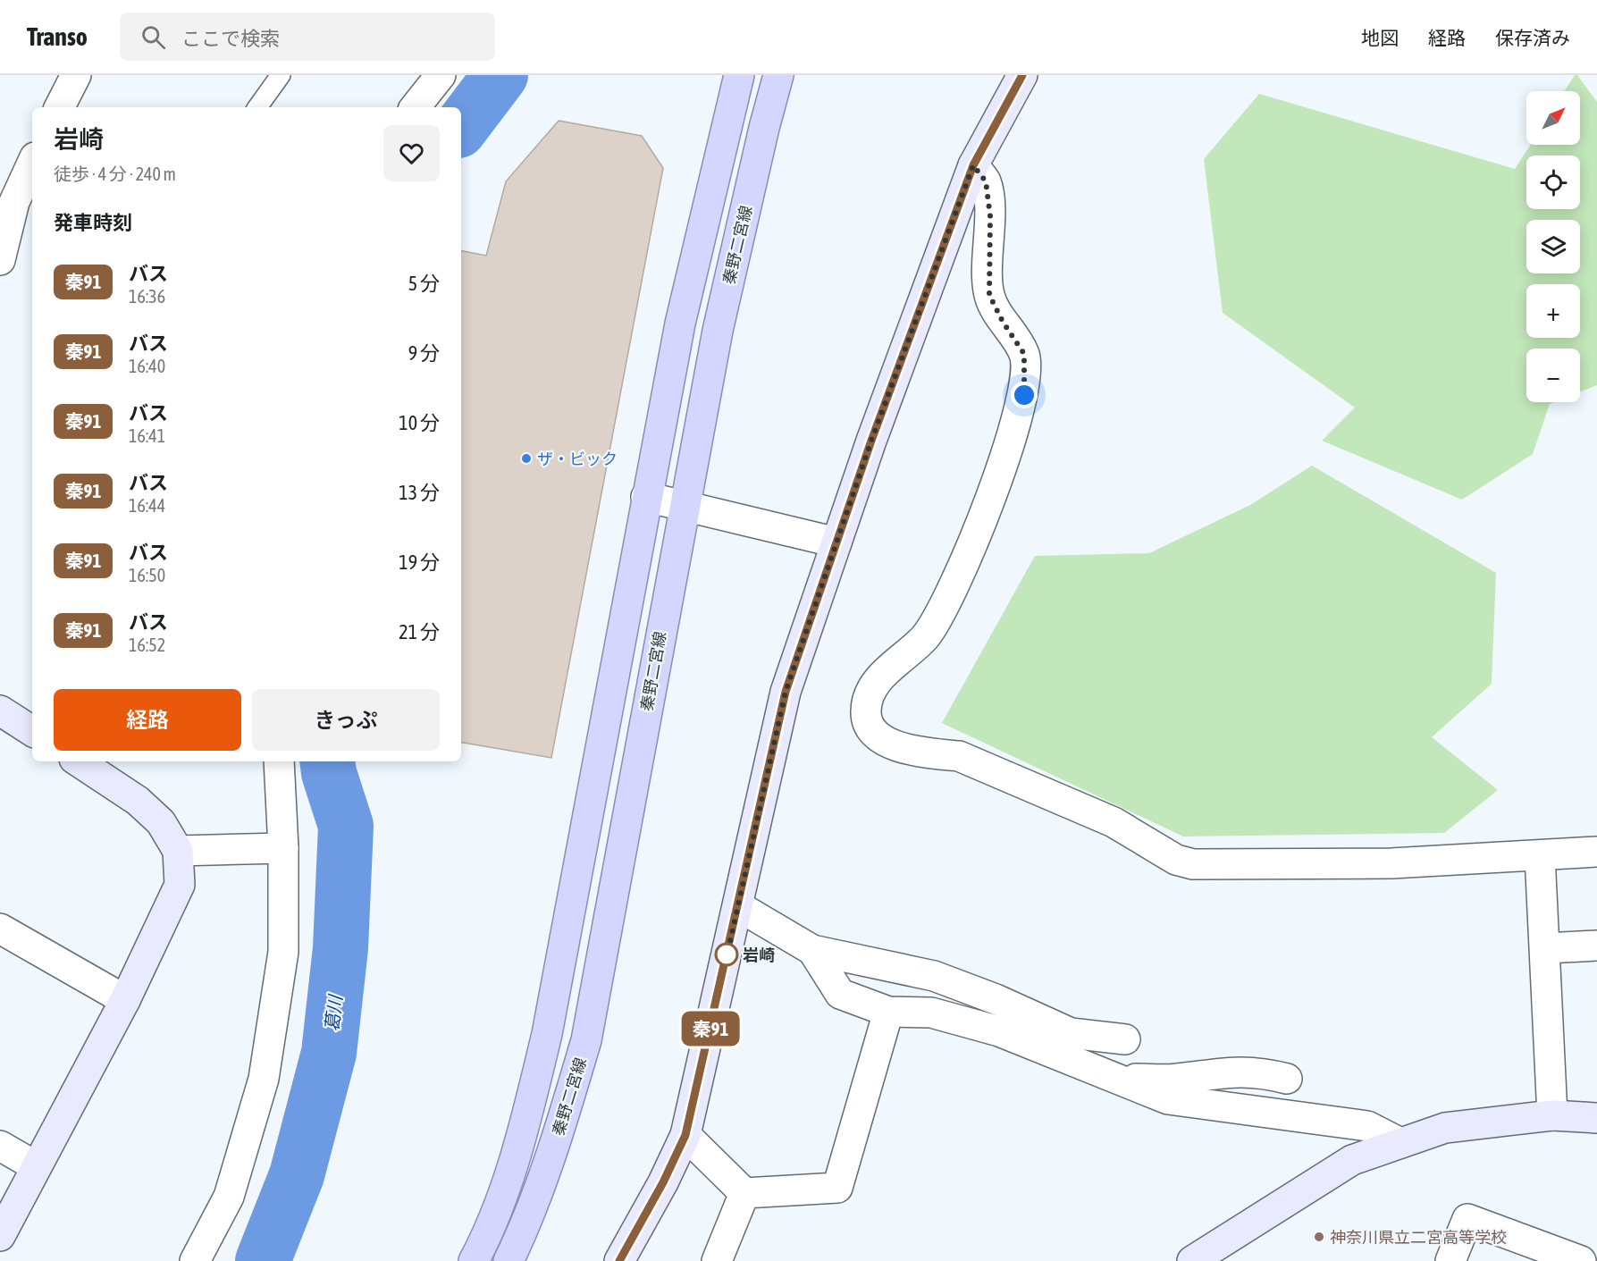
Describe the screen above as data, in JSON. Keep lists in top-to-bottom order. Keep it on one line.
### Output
{"streets":{"main road":["秦野二宮線"]},"water":["葛川"],"places":["ザ・ビック","岩崎","神奈川県立二宮高等学校"],"lines":["bus line 秦91"],"north":"top right","page":{"header":"Transo","search":"ここで検索","nav":["地図","経路","保存済み"],"on_map":"秦91","map_buttons":["+","−"],"heading":[["岩崎","徒歩 · 4 分 · 240 m"],"発車時刻"],"list":[{"mark":"秦91","name":"バス","note":"16:36","value":"5 分"},{"mark":"秦91","name":"バス","note":"16:40","value":"9 分"},{"mark":"秦91","name":"バス","note":"16:41","value":"10 分"},{"mark":"秦91","name":"バス","note":"16:44","value":"13 分"},{"mark":"秦91","name":"バス","note":"16:50","value":"19 分"},{"mark":"秦91","name":"バス","note":"16:52","value":"21 分"}],"buttons":["経路","きっぷ"]}}
